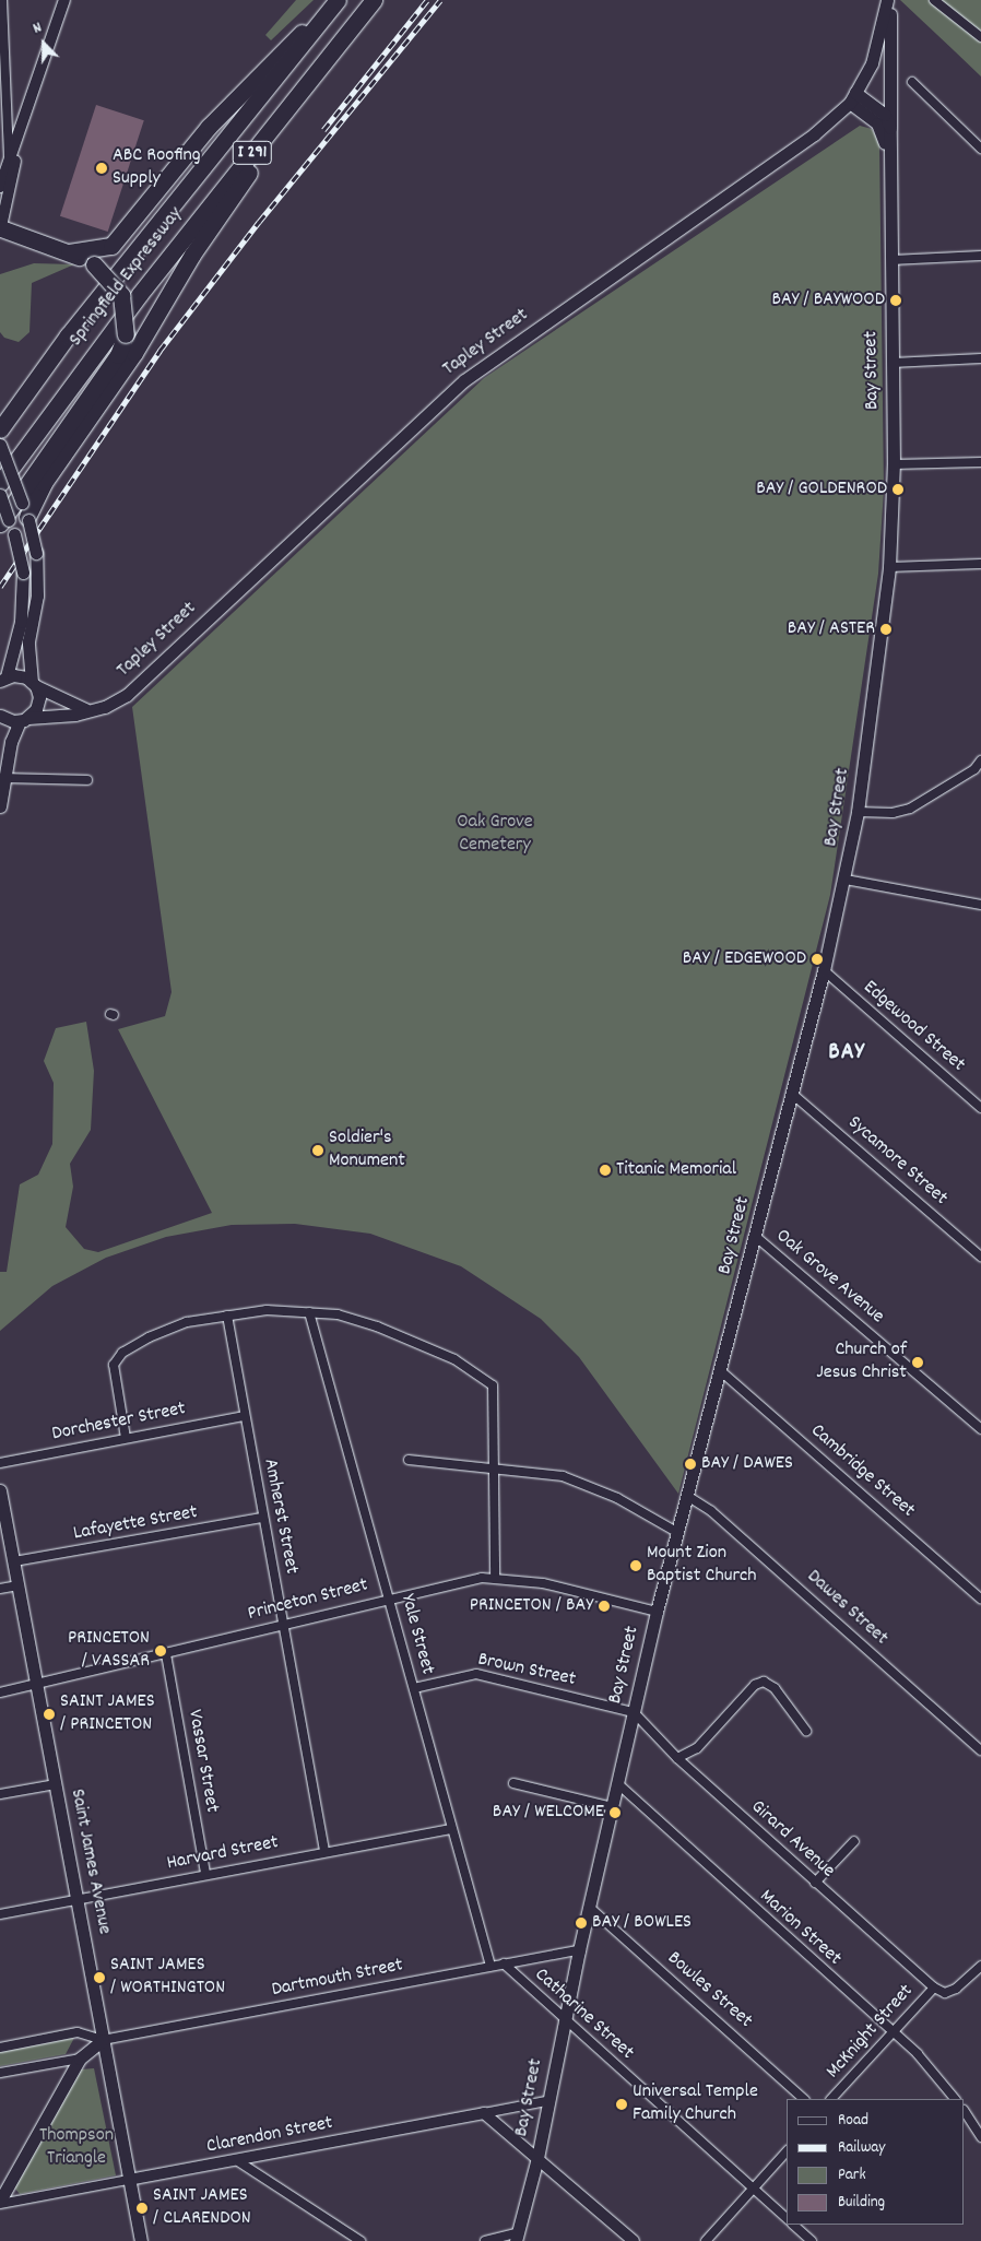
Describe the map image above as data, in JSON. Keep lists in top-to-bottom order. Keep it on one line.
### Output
{"streets":{"highway":["I 291","Springfield Expressway"],"main road":["Tapley Street","Bay Street","Saint James Avenue"],"street":["Edgewood Street","Sycamore Street","Oak Grove Avenue","Dorchester Street","Cambridge Street","Amherst Street","Lafayette Street","Princeton Street","Dawes Street","Yale Street","Brown Street","Vassar Street","Girard Avenue","Harvard Street","Marion Street","Dartmouth Street","Bowles Street","Catharine Street","McKnight Street","Clarendon Street"]},"crossings":[["Tapley Street","Bay Street"],["Bay Street","Edgewood Street"],["Bay Street","Sycamore Street"],["Bay Street","Oak Grove Avenue"],["Bay Street","Cambridge Street"],["Bay Street","Princeton Street"],["Bay Street","Dawes Street"],["Bay Street","Brown Street"],["Bay Street","Girard Avenue"],["Bay Street","Marion Street"],["Bay Street","Dartmouth Street"],["Bay Street","Bowles Street"],["Bay Street","Catharine Street"],["Bay Street","Clarendon Street"],["Dorchester Street","Amherst Street"],["Amherst Street","Lafayette Street"],["Amherst Street","Princeton Street"],["Amherst Street","Harvard Street"],["Lafayette Street","Saint James Avenue"],["Princeton Street","Yale Street"],["Princeton Street","Vassar Street"],["Princeton Street","Saint James Avenue"],["Yale Street","Brown Street"],["Yale Street","Harvard Street"],["Yale Street","Dartmouth Street"],["Brown Street","Girard Avenue"],["Vassar Street","Harvard Street"],["Girard Avenue","McKnight Street"],["Harvard Street","Saint James Avenue"],["Saint James Avenue","Dartmouth Street"],["Saint James Avenue","Clarendon Street"],["Marion Street","McKnight Street"],["Dartmouth Street","Catharine Street"]],"districts":["BAY"],"parks":["Oak Grove Cemetery","Thompson Triangle"],"places":["ABC Roofing Supply","BAY / BAYWOOD","BAY / GOLDENROD","BAY / ASTER","BAY / EDGEWOOD","Soldier's Monument","Titanic Memorial","Church of Jesus Christ","BAY / DAWES","Mount Zion Baptist Church","PRINCETON / BAY","PRINCETON / VASSAR","SAINT JAMES / PRINCETON","BAY / WELCOME","BAY / BOWLES","SAINT JAMES / WORTHINGTON","Universal Temple Family Church","SAINT JAMES / CLARENDON"],"legend":["Road","Railway","Park","Building"],"north":"top"}
